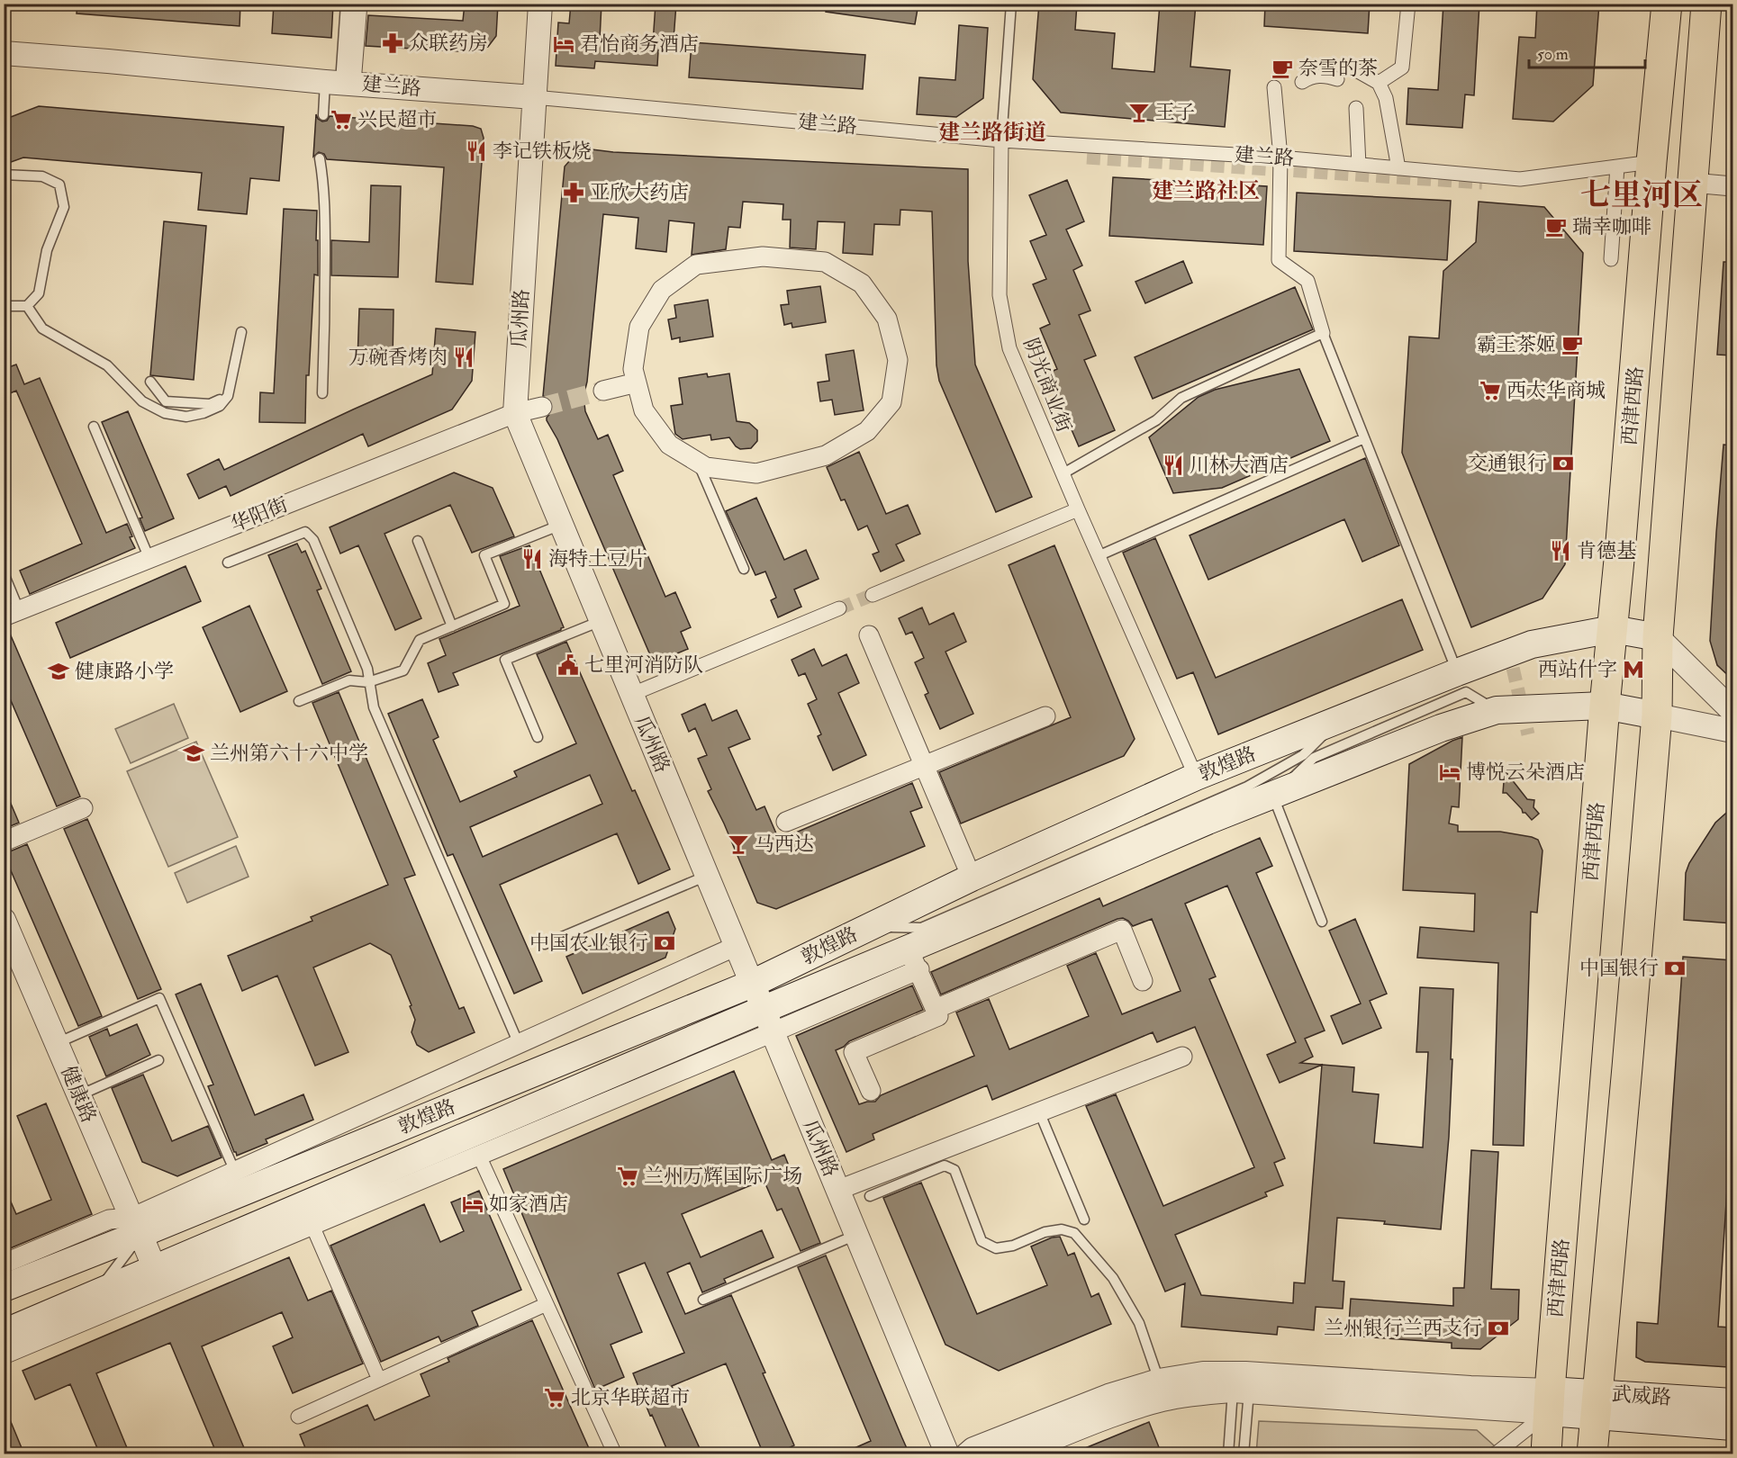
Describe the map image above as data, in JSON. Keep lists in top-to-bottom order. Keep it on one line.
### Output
{"streets":{"main road":["西津西路","敦煌路","武威路"],"street":["建兰路","瓜州路","阴光商业街","华阳街","健康路"]},"crossings":[["建兰路","瓜州路"],["建兰路","阴光商业街"],["建兰路","西津西路"],["瓜州路","华阳街"],["瓜州路","敦煌路"],["阴光商业街","敦煌路"],["西津西路","敦煌路"],["西津西路","武威路"],["敦煌路","健康路"]],"districts":["建兰路街道","建兰路社区","七里河区"],"places":{"pharmacy":["众联药房","亚欣大药店"],"hotel":["君怡商务酒店","博悦云朵酒店","如家酒店"],"cafe":["奈雪的茶","瑞幸咖啡","霸王茶姬"],"bar":["王子","马西达"],"supermarket":["兴民超市","西太华商城","兰州万辉国际广场","北京华联超市"],"restaurant":["李记铁板烧","万碗香烤肉","川林大酒店","肯德基","海特土豆片"],"bank":["交通银行","中国农业银行","中国银行","兰州银行兰西支行"],"public building":["七里河消防队"],"metro station":["西站什字"],"school or university":["健康路小学","兰州第六十六中学"]},"scale_bar":"50 m"}
